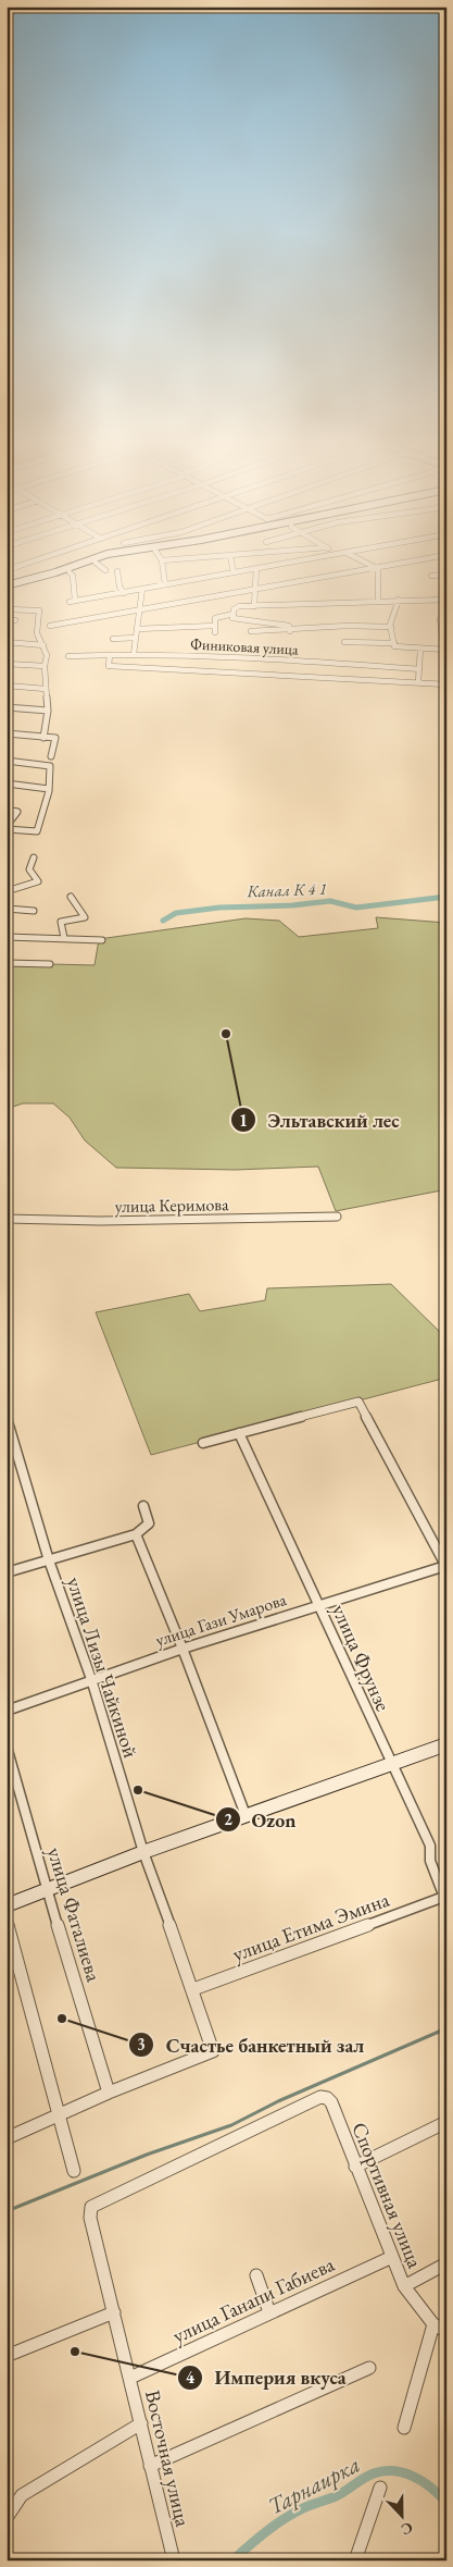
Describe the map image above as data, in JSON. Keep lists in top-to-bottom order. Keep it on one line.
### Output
{"streets":{"street":["Финиковая улица","улица Керимова","улица Гази Умарова","улица Фрунзе","улица Лизы Чайкиной","улица Фаталиева","улица Етима Эмина","Спортивная улица","улица Ганапи Габиева","Восточная улица"]},"crossings":[["улица Гази Умарова","улица Фрунзе"],["улица Гази Умарова","улица Лизы Чайкиной"],["улица Фрунзе","улица Етима Эмина"],["улица Лизы Чайкиной","улица Фаталиева"],["улица Лизы Чайкиной","улица Етима Эмина"],["Спортивная улица","улица Ганапи Габиева"],["Спортивная улица","Восточная улица"],["улица Ганапи Габиева","Восточная улица"]],"water":["Канал К 4 1","Тарнаирка"],"places":["Эльтавский лес","Ozon","Счастье банкетный зал","Империя вкуса"],"north":"bottom"}
